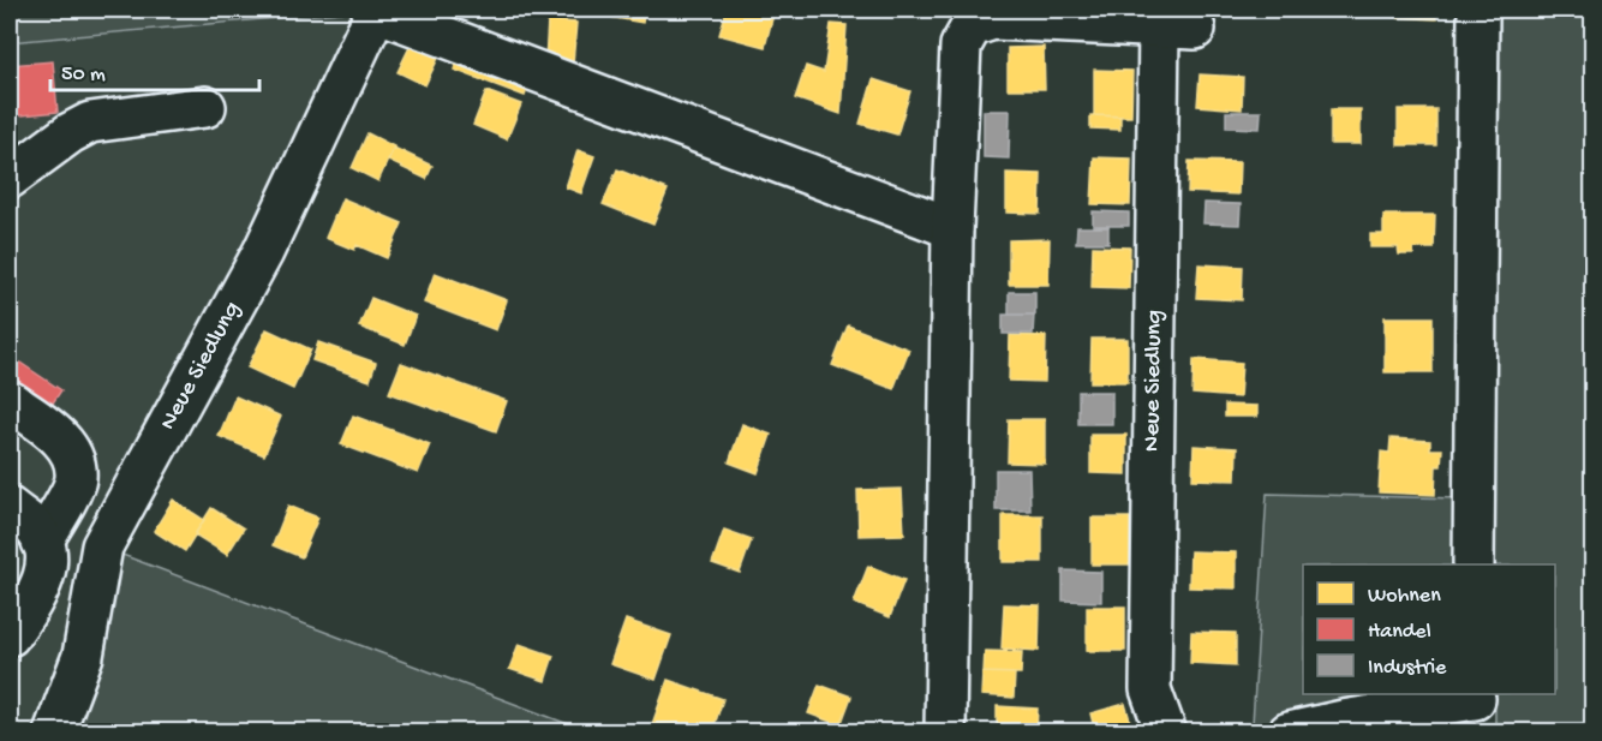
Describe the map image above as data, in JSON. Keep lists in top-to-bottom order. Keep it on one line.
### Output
{"streets":{"street":["Neue Siedlung"]},"legend":["Wohnen","Handel","Industrie"],"scale_bar":"50 m"}
